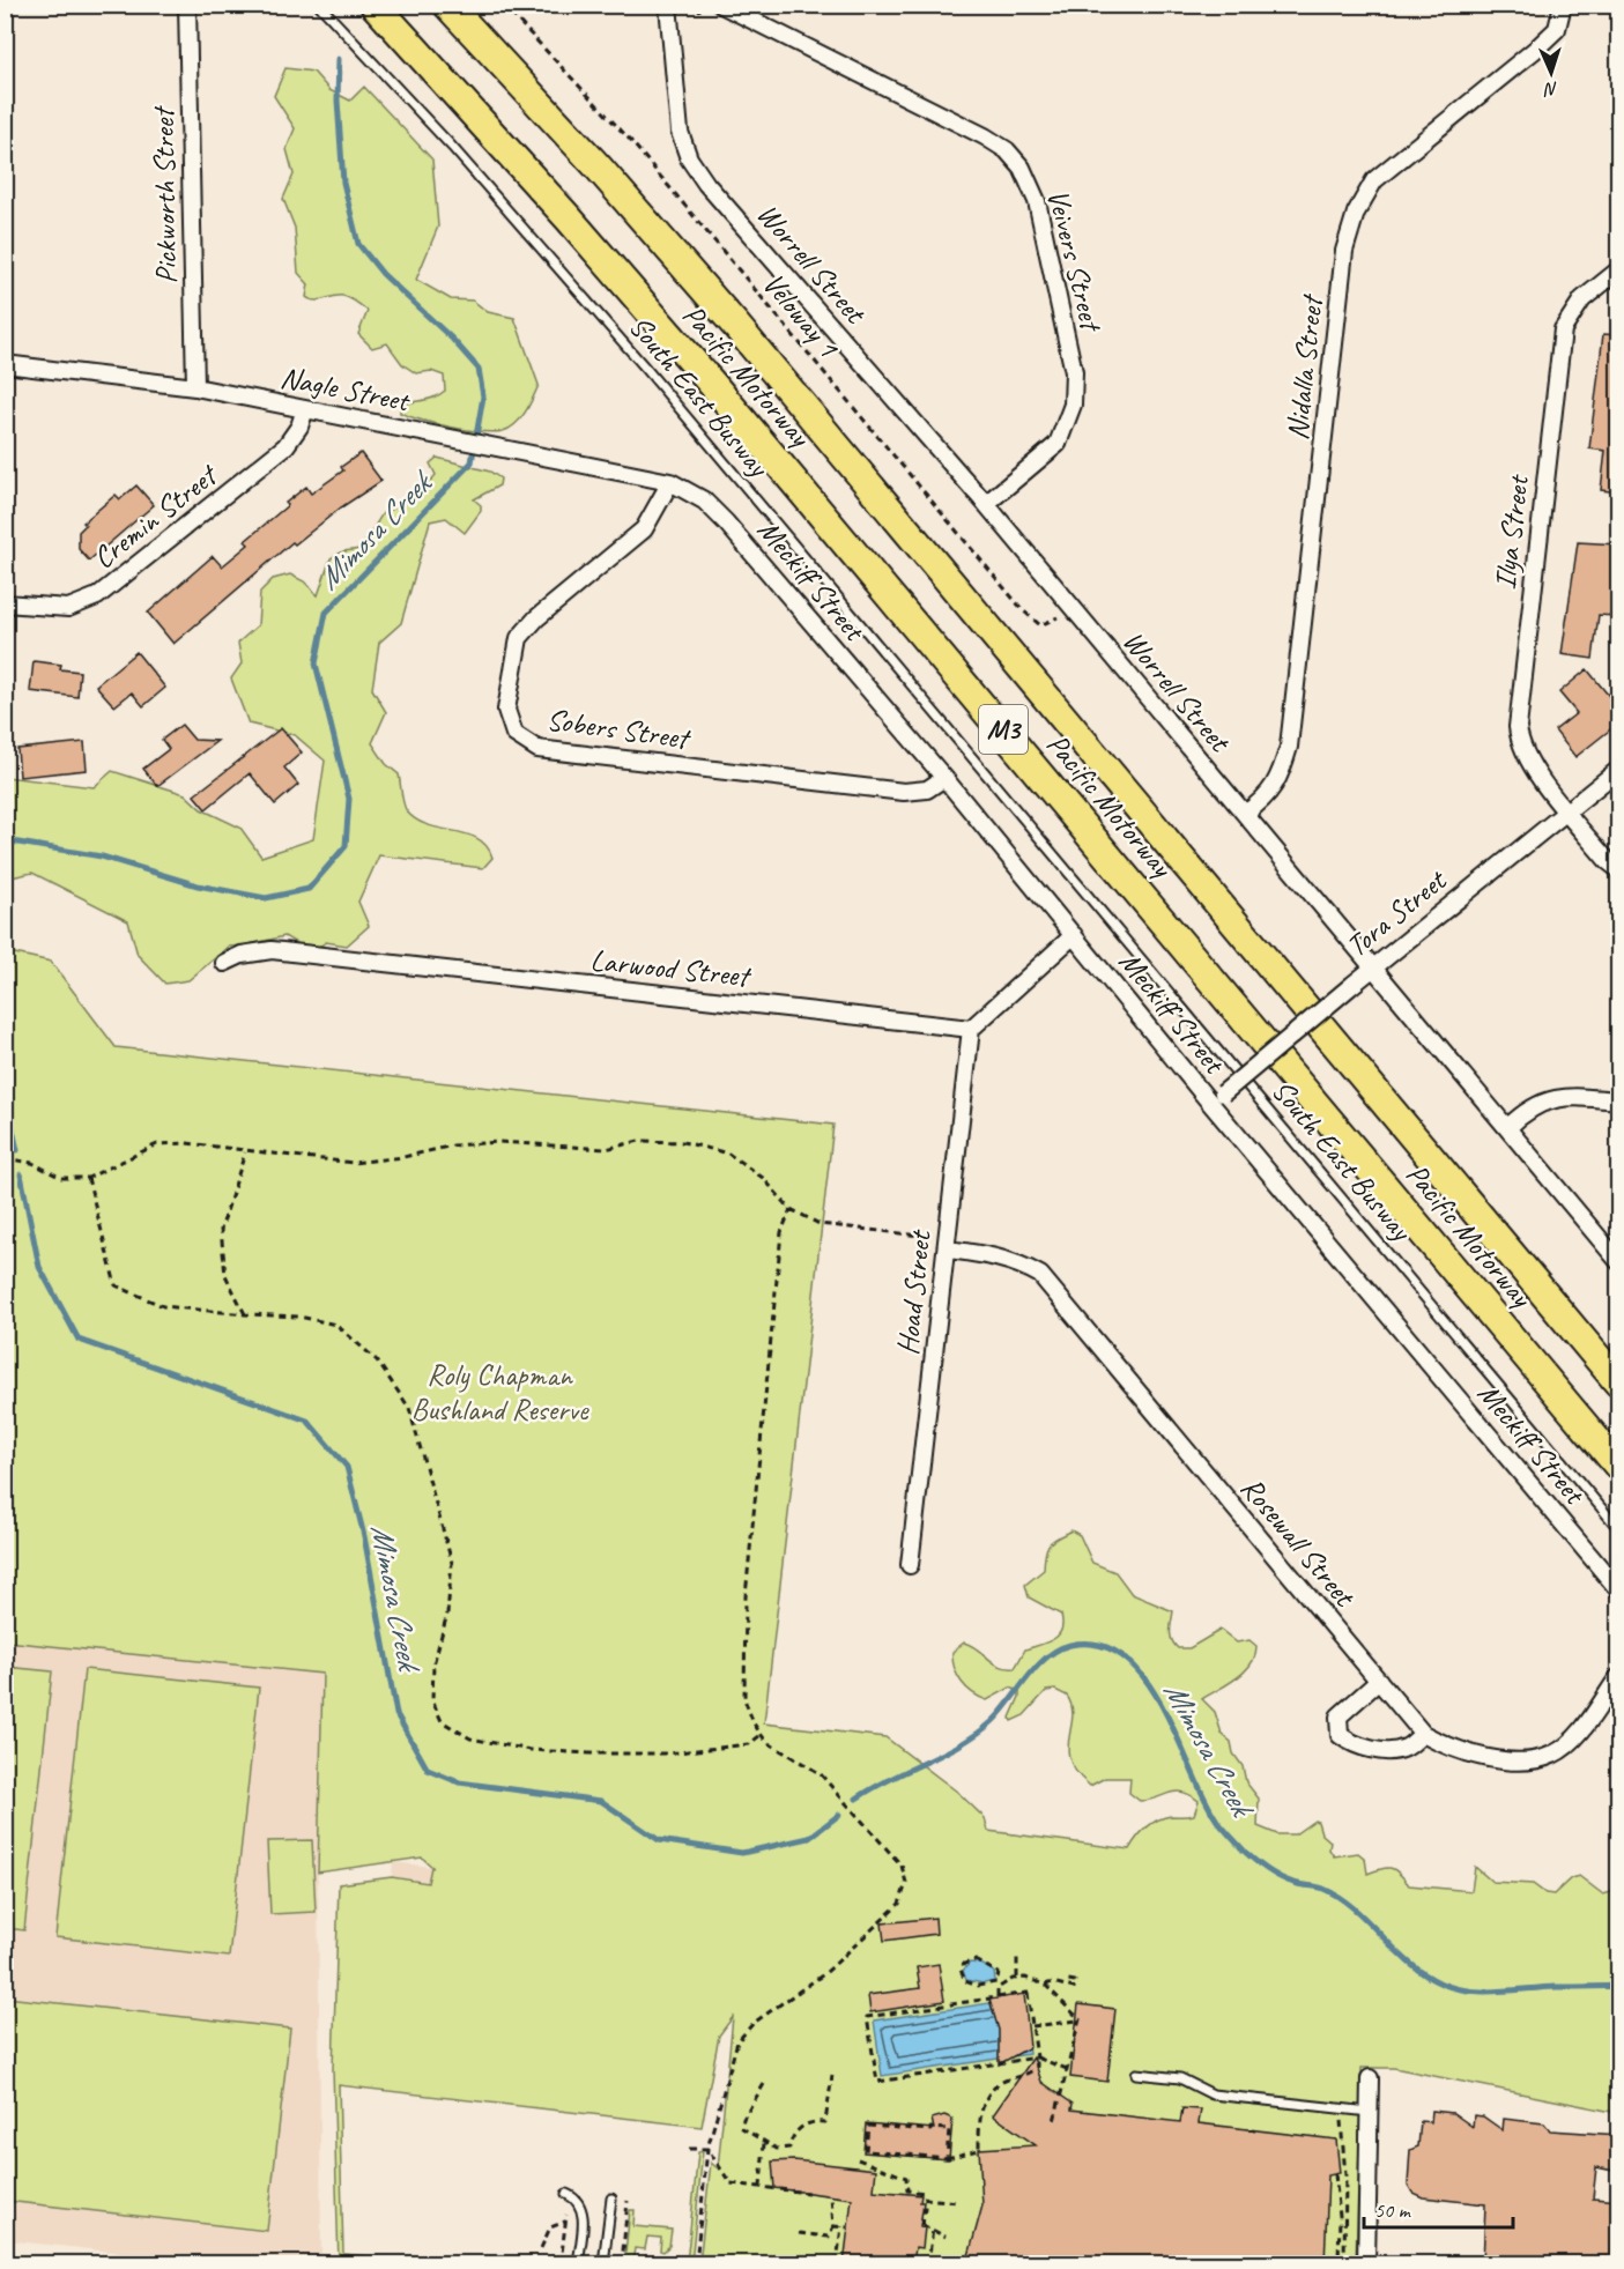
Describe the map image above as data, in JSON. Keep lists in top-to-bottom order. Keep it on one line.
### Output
{"streets":{"highway":["Pacific Motorway","M3"],"street":["Pickworth Street","Veivers Street","Worrell Street","Nidalla Street","Nagle Street","Cremin Street","Ilya Street","Meckiff Street","Sobers Street","Tora Street","Larwood Street","Hoad Street","Rosewall Street"],"lane":["South East Busway"],"path":["Veloway 1"]},"crossings":[["Pickworth Street","Nagle Street"],["Veivers Street","Worrell Street"],["Worrell Street","Veloway 1"],["Worrell Street","Nidalla Street"],["Worrell Street","Tora Street"],["Nagle Street","Cremin Street"],["Nagle Street","Meckiff Street"],["Nagle Street","Sobers Street"],["Ilya Street","Tora Street"],["Meckiff Street","Sobers Street"],["Meckiff Street","Tora Street"],["Larwood Street","Hoad Street"],["Hoad Street","Rosewall Street"]],"water":["Mimosa Creek"],"parks":["Roly Chapman Bushland Reserve"],"scale_bar":"50 m","north":"bottom"}
